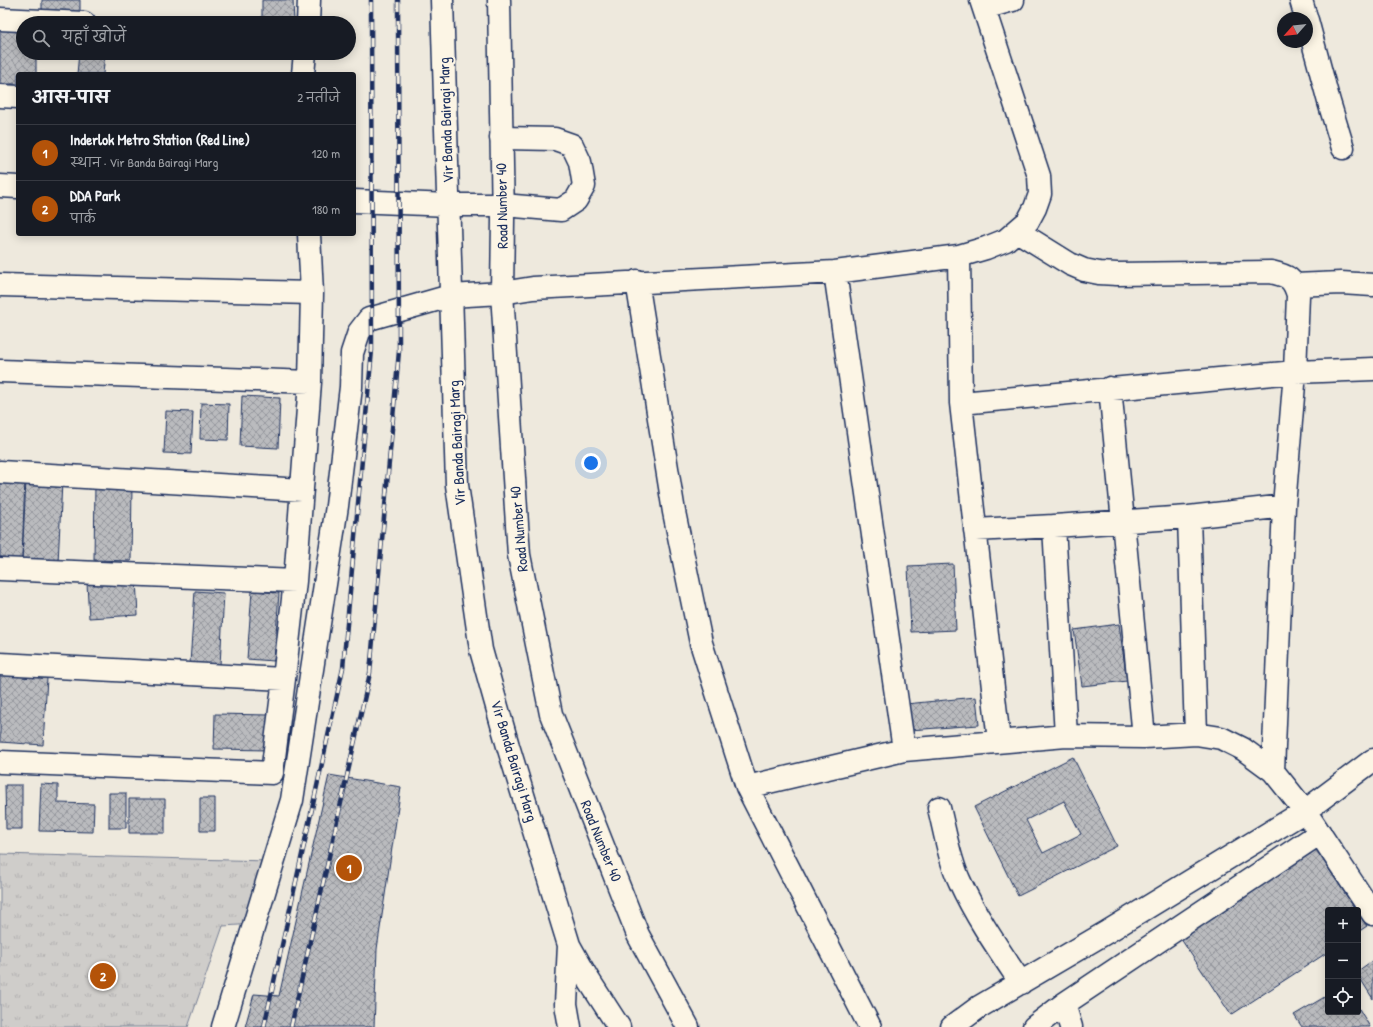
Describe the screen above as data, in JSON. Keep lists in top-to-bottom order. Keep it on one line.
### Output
{"streets":{"street":["Vir Banda Bairagi Marg","Road Number 40"]},"north":"bottom left","page":{"search":"यहाँ खोजें","heading":["आस-पास","2 नतीजे"],"list":[{"mark":"1","name":"Inderlok Metro Station (Red Line)","note":"स्थान · Vir Banda Bairagi Marg","value":"120 m"},{"mark":"2","name":"DDA Park","note":"पार्क","value":"180 m"}],"pins":["1","2"],"map_buttons":["+","−"]}}
